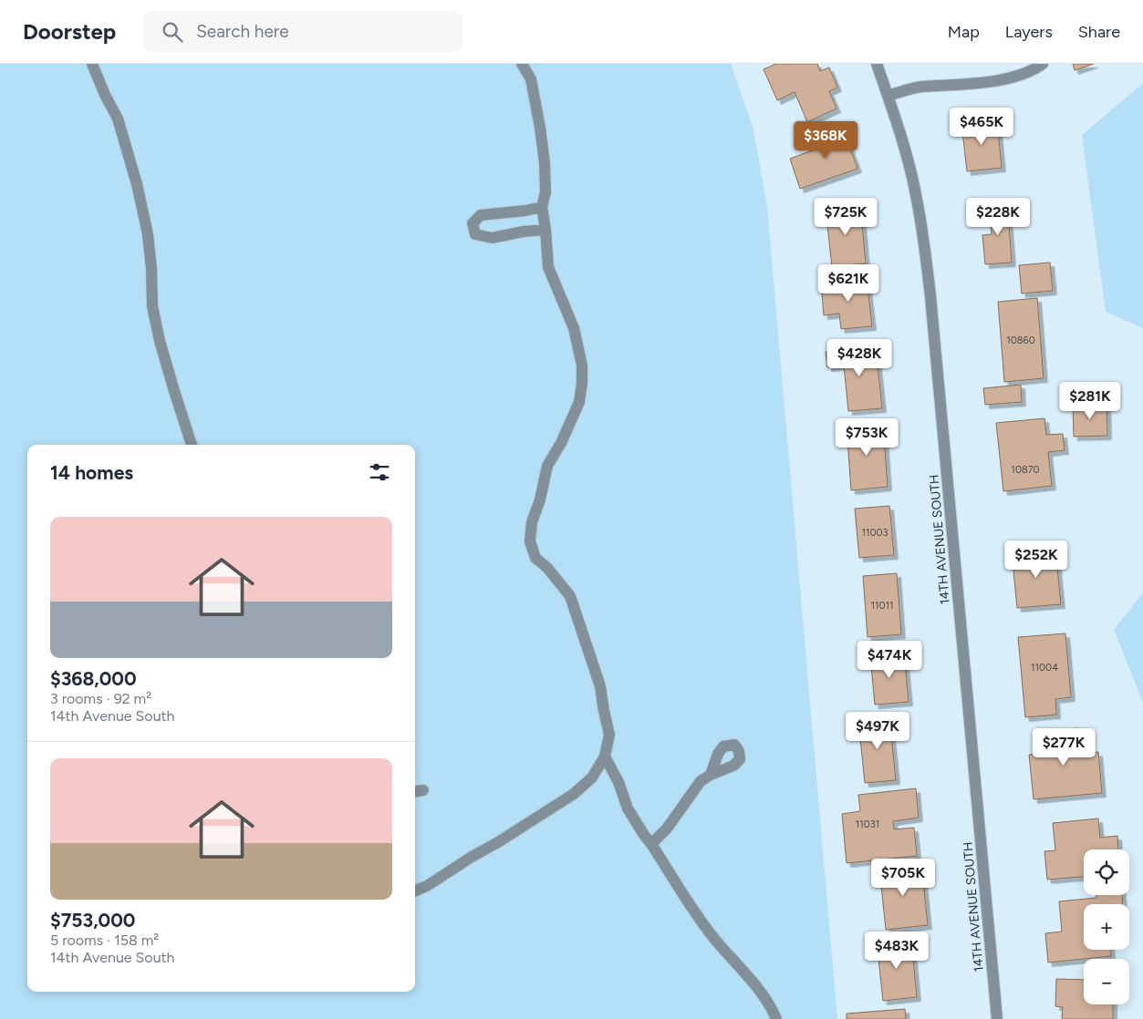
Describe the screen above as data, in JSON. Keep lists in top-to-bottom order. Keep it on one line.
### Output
{"streets":{"street":["14TH AVENUE SOUTH"]},"house_numbers":["10860","10870","11003","11011","11004","11031"],"page":{"header":"Doorstep","search":"Search here","nav":["Map","Layers","Share"],"price":["$465K","$368K","$725K","$228K","$621K","$428K","$281K","$753K","$252K","$474K","$497K","$277K","$705K","$483K"],"heading":"14 homes","list":[{"name":"$368,000","note":"3 rooms · 92 m² · 14th Avenue South"},{"name":"$753,000","note":"5 rooms · 158 m² · 14th Avenue South"}],"map_buttons":["+","−"]}}
